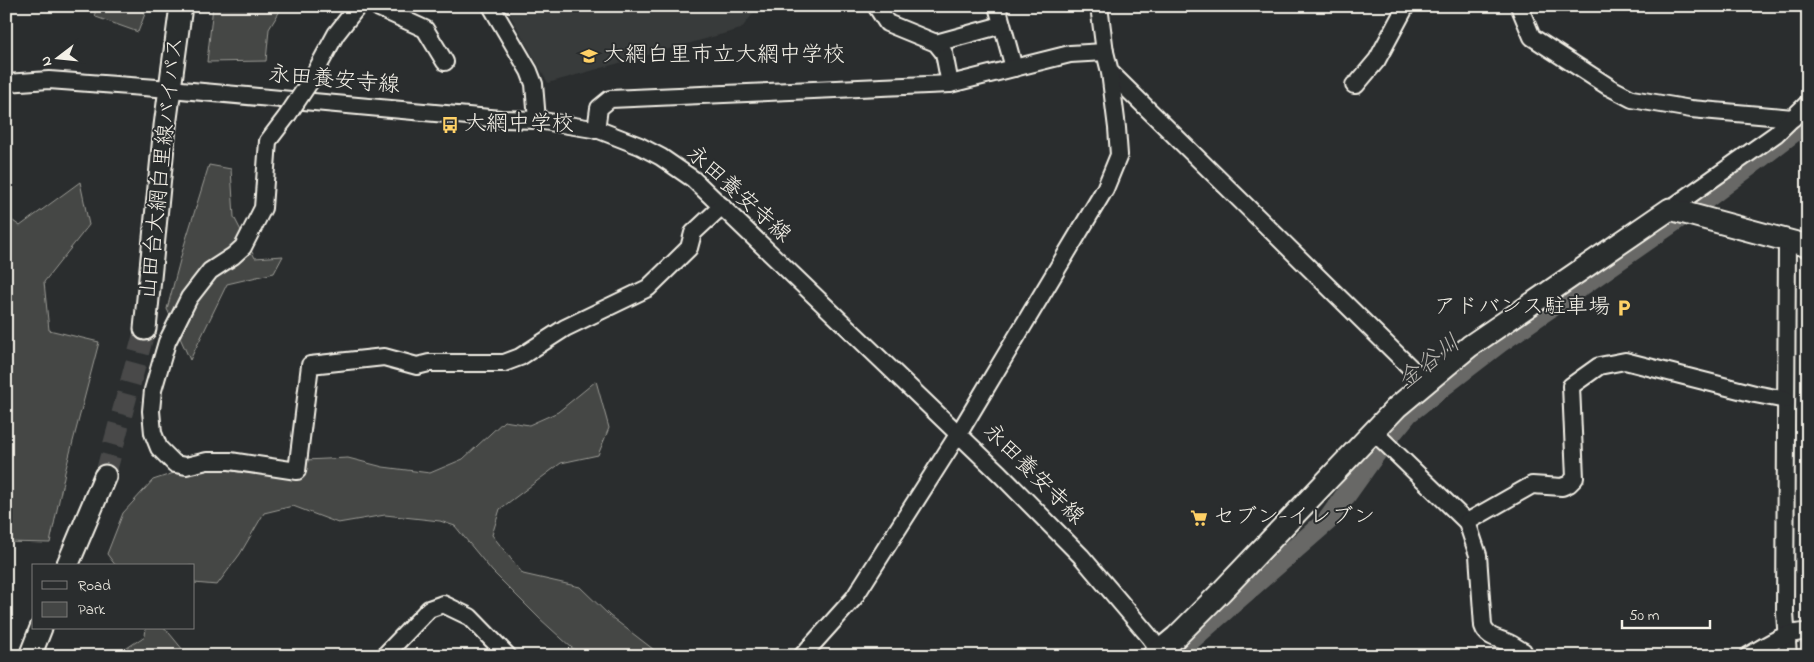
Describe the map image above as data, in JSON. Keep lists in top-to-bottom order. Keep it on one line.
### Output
{"streets":{"main road":["山田台大網白里線バイパス"],"street":["永田養安寺線"]},"crossings":[["永田養安寺線","山田台大網白里線バイパス"]],"water":["金谷川"],"places":{"school or university":["大網白里市立大網中学校"],"bus stop":["大網中学校"],"parking":["アドバンス駐車場"],"supermarket":["セブン-イレブン"]},"legend":["Road","Park"],"scale_bar":"50 m","north":"left"}
